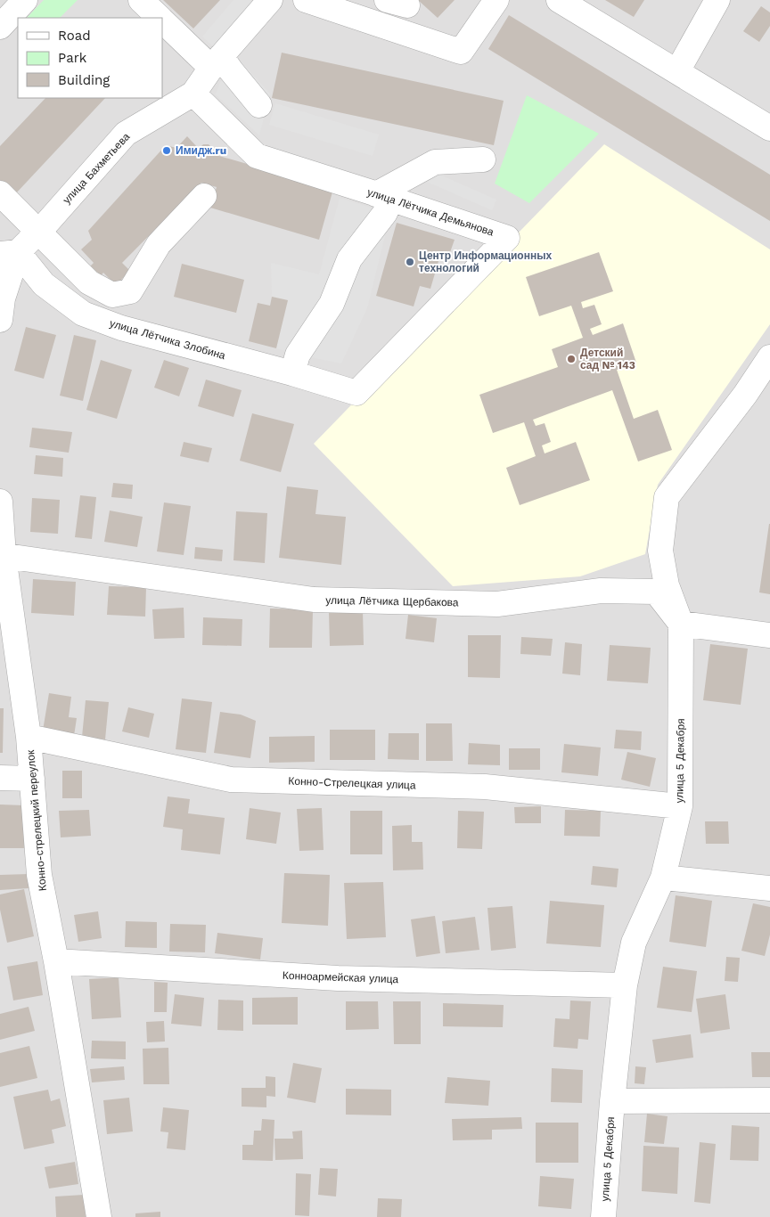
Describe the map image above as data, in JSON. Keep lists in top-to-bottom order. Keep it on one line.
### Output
{"streets":{"street":["улица Бахметьева","улица Лётчика Демьянова","улица Лётчика Злобина","улица Лётчика Щербакова","улица 5 Декабря","Конно-Стрелецкая улица","Конно-стрелецкий переулок","Конноармейская улица"]},"crossings":[["улица Бахметьева","улица Лётчика Демьянова"],["улица Бахметьева","улица Лётчика Злобина"],["улица Лётчика Демьянова","улица Лётчика Злобина"],["улица Лётчика Щербакова","улица 5 Декабря"],["улица Лётчика Щербакова","Конно-стрелецкий переулок"],["улица 5 Декабря","Конно-Стрелецкая улица"],["улица 5 Декабря","Конноармейская улица"],["Конно-Стрелецкая улица","Конно-стрелецкий переулок"],["Конно-стрелецкий переулок","Конноармейская улица"]],"places":["Имидж.ru","Центр Информационных технологий","Детский сад № 143"],"legend":["Road","Park","Building"]}
